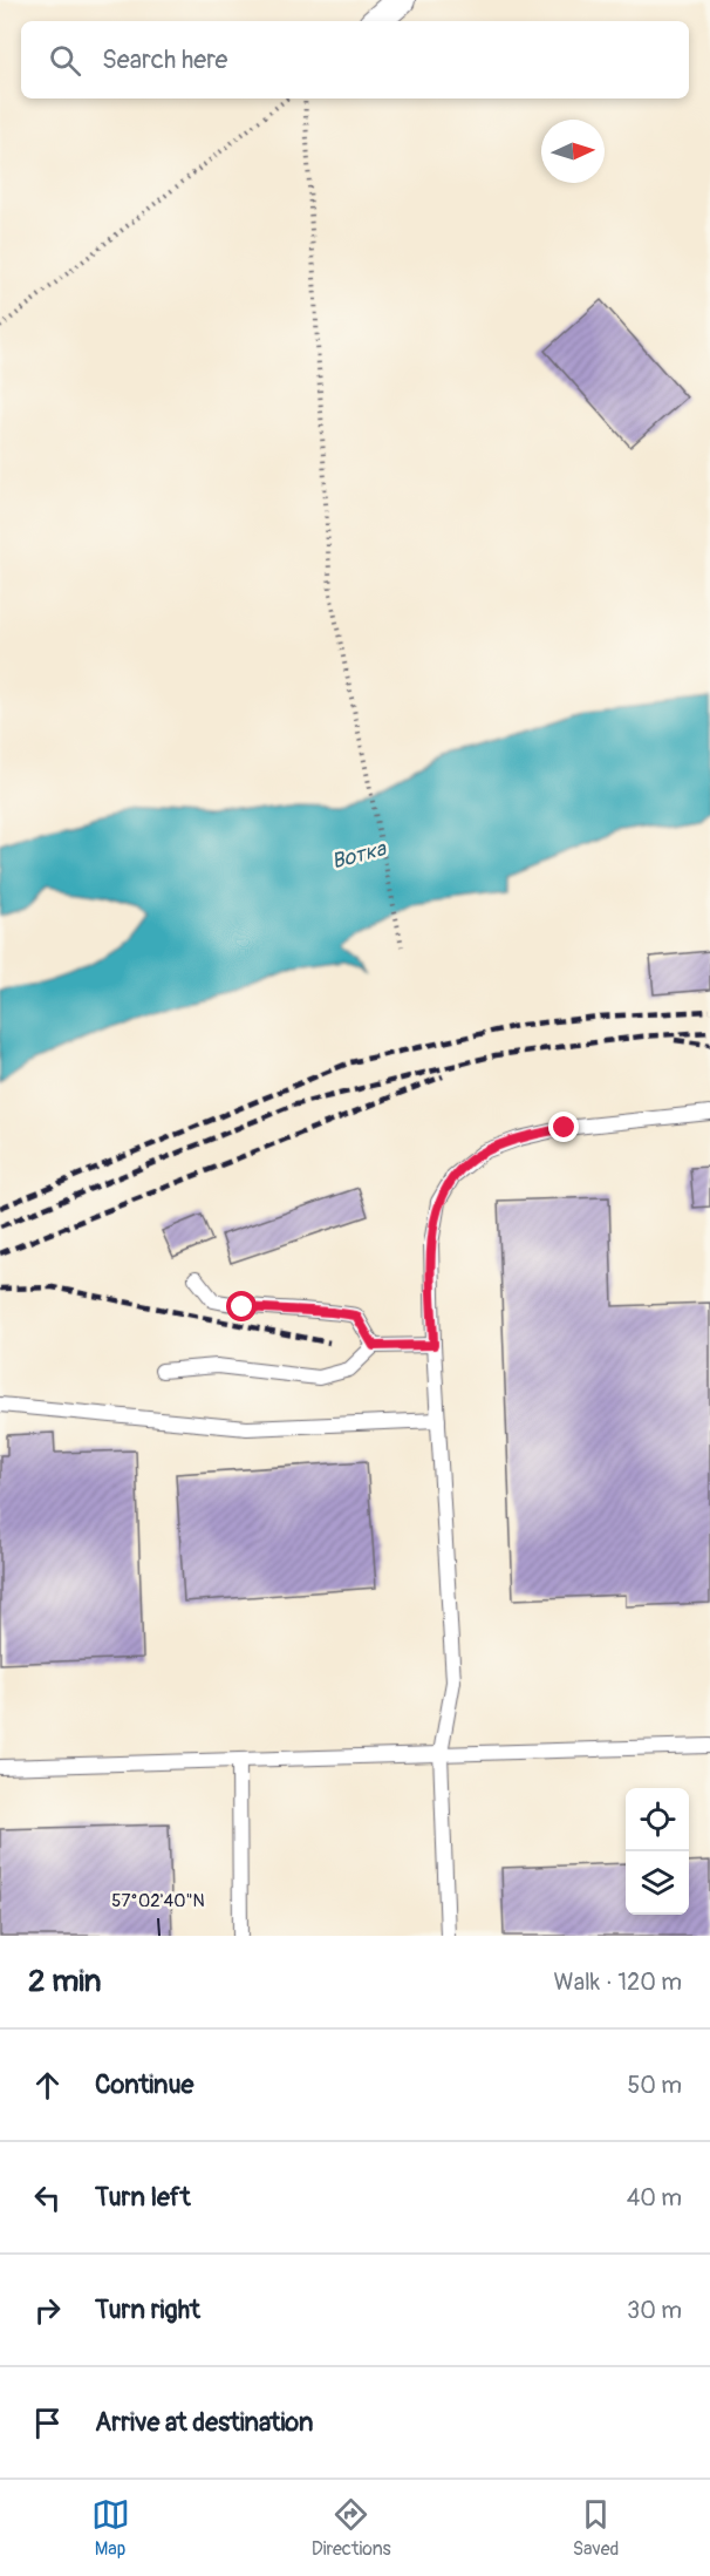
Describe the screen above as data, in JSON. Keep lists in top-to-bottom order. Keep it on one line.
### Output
{"water":["Вотка"],"north":"right","page":{"search":"Search here","heading":["2 min","Walk · 120 m"],"list":[["Continue","50 m"],["Turn left","40 m"],["Turn right","30 m"],"Arrive at destination"],"nav":["Map","Directions","Saved"]},"coordinates":["57°02'40\"N"]}
